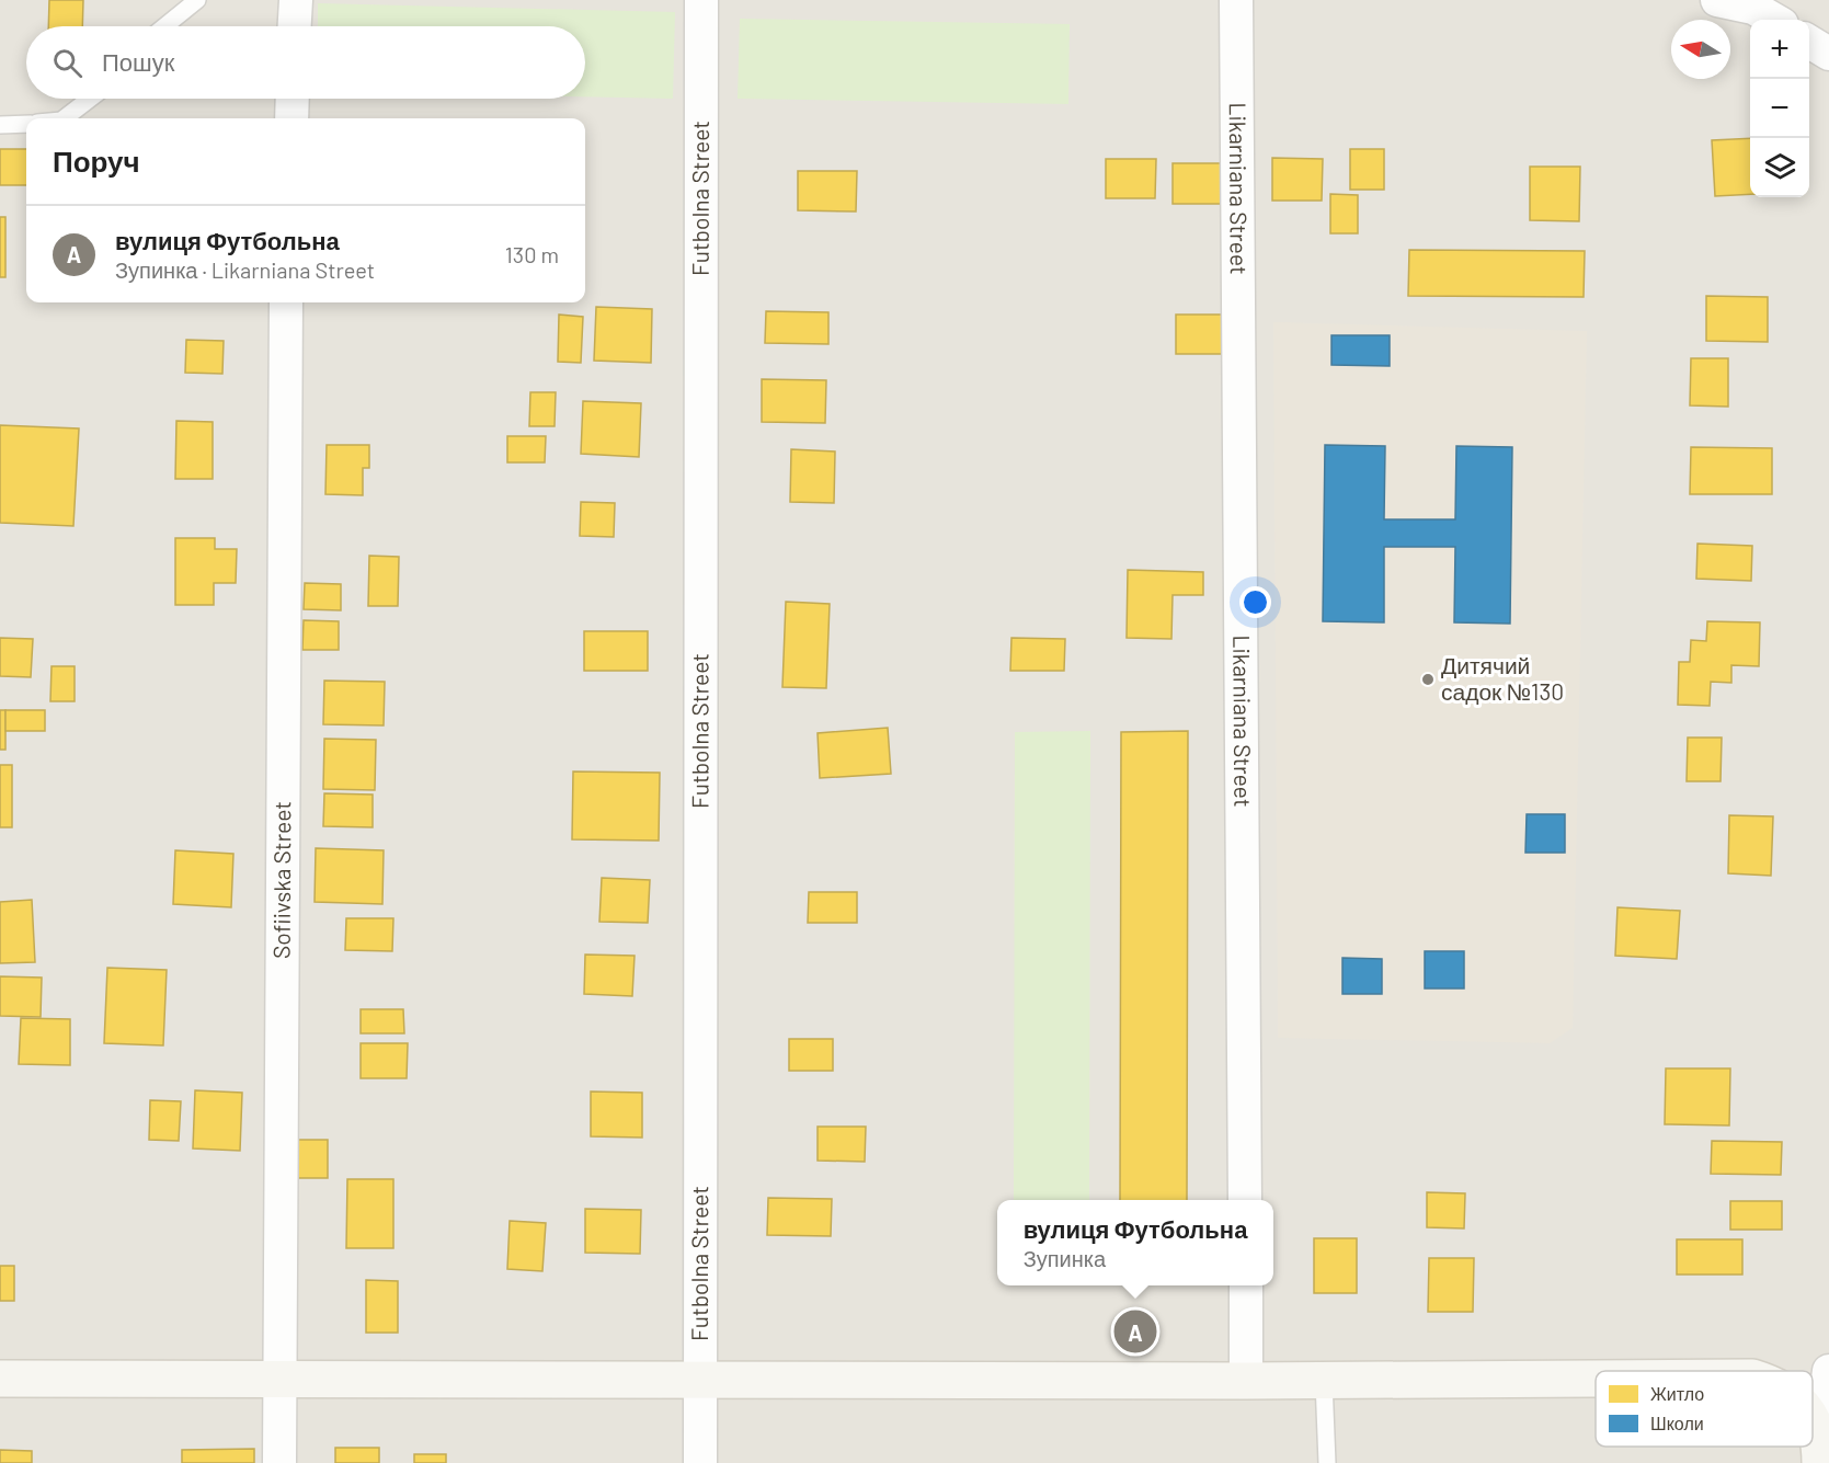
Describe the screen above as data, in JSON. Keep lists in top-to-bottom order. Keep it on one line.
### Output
{"streets":{"street":["Likarniana Street","Futbolna Street","Sofiivska Street"]},"places":["Дитячий садок №130"],"legend":["Житло","Школи"],"north":"left","page":{"map_buttons":["+","−"],"search":"Пошук","heading":"Поруч","list":[{"mark":"A","name":"вулиця Футбольна","note":"Зупинка · Likarniana Street","value":"130 m"}],"popup":["вулиця Футбольна","Зупинка"],"pins":"A"}}
